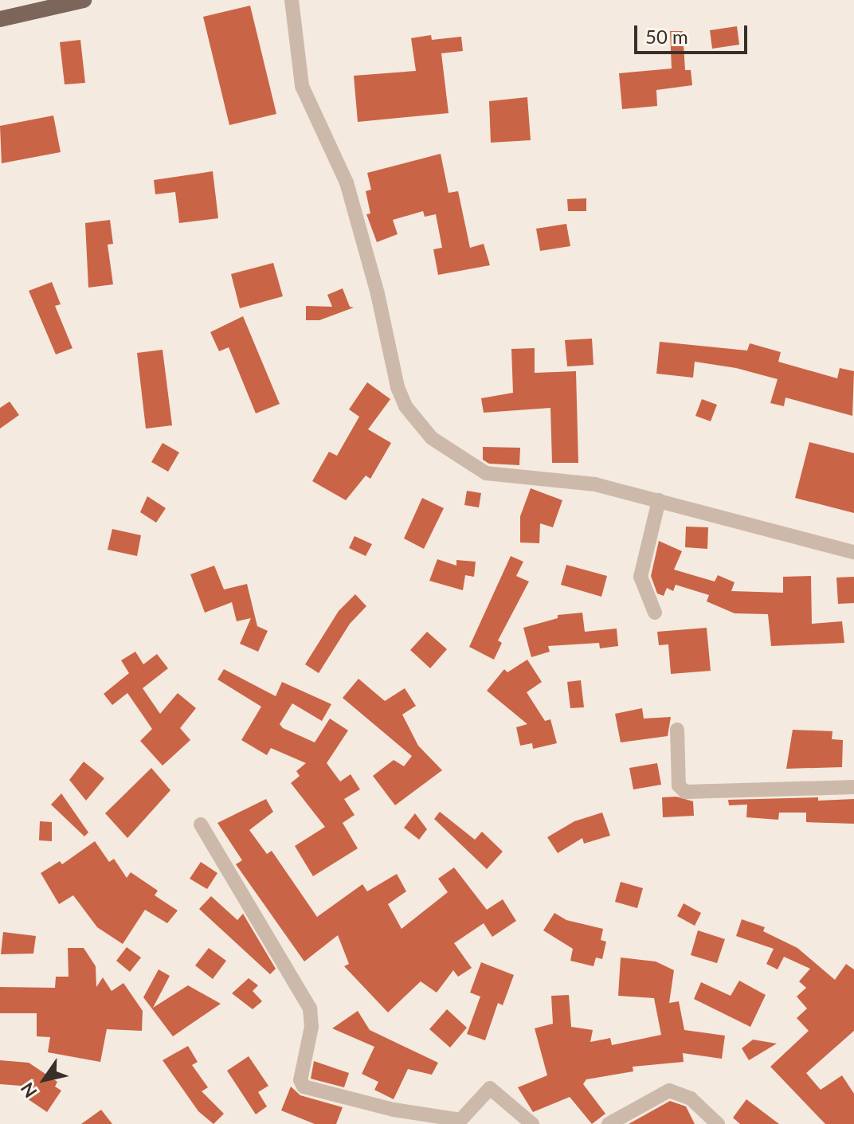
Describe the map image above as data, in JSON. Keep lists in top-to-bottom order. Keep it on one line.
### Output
{"scale_bar":"50 m","north":"bottom left"}
